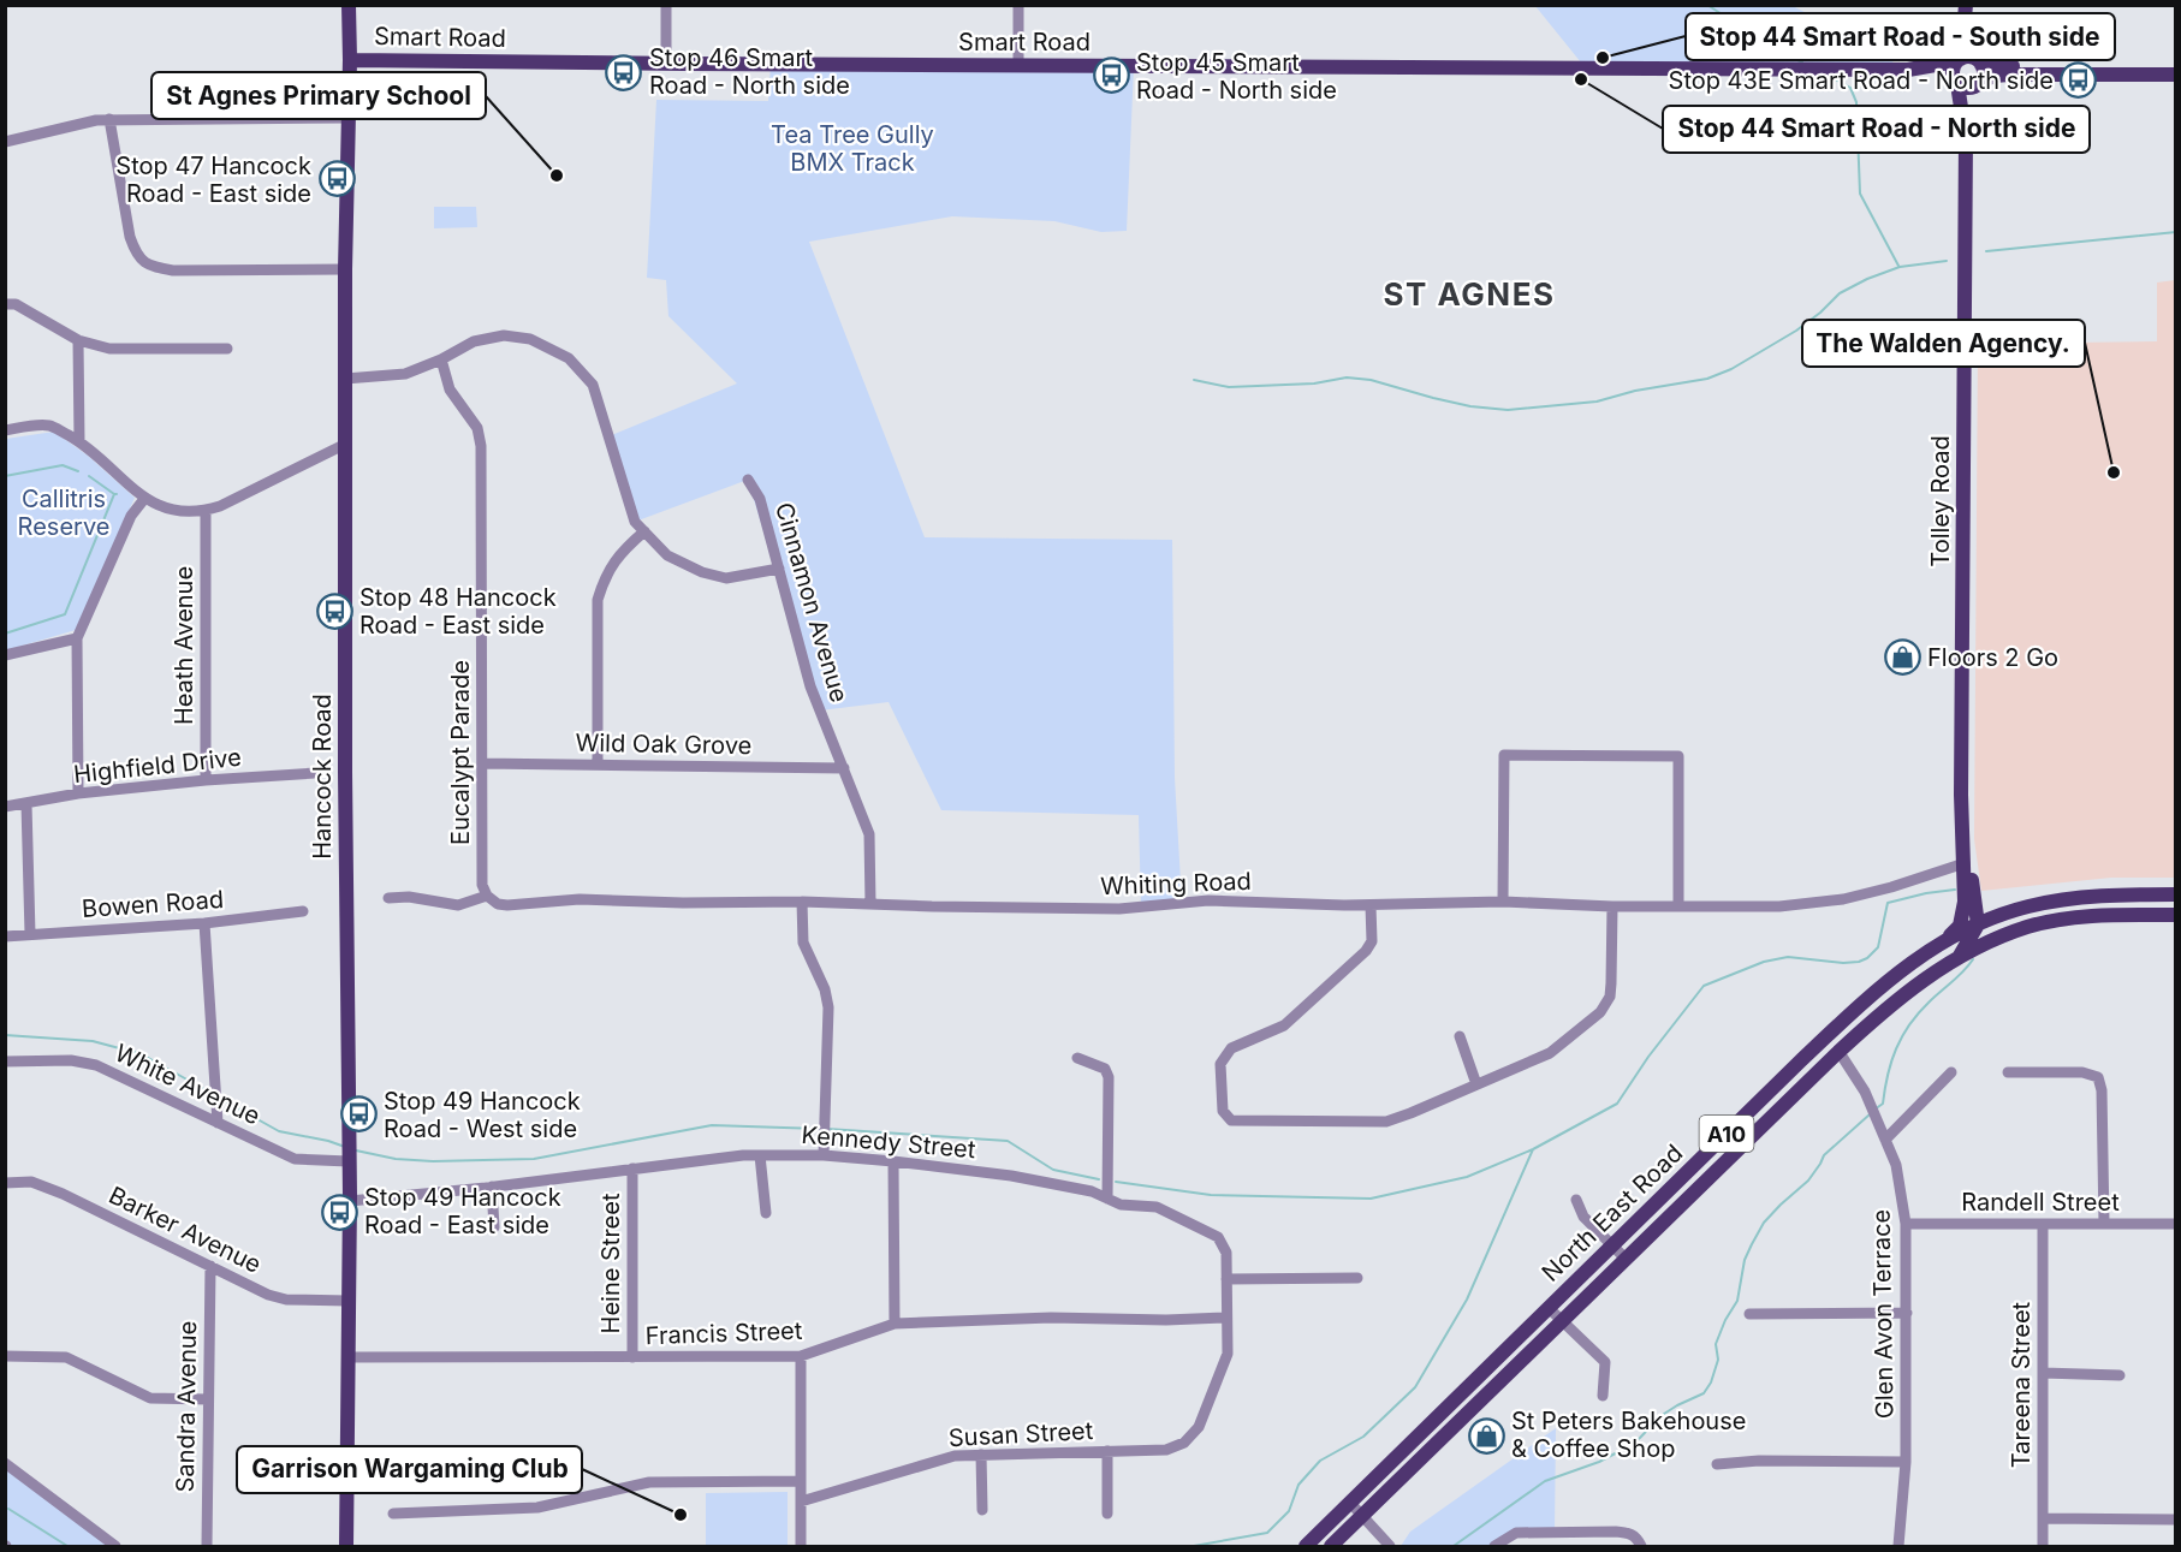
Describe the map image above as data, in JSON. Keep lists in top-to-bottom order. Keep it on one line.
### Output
{"streets":{"main road":["Smart Road","Tolley Road","Hancock Road","A10","North East Road"],"street":["Cinnamon Avenue","Heath Avenue","Wild Oak Grove","Eucalypt Parade","Highfield Drive","Whiting Road","Bowen Road","White Avenue","Kennedy Street","Randell Street","Barker Avenue","Heine Street","Glen Avon Terrace","Francis Street","Tareena Street","Sandra Avenue","Susan Street"]},"crossings":[["Smart Road","Tolley Road"],["Smart Road","Hancock Road"],["Tolley Road","Whiting Road"],["Cinnamon Avenue","Wild Oak Grove"],["Cinnamon Avenue","Whiting Road"],["Heath Avenue","Highfield Drive"],["Wild Oak Grove","Eucalypt Parade"],["Eucalypt Parade","Whiting Road"],["Hancock Road","White Avenue"],["Hancock Road","Kennedy Street"],["Hancock Road","Barker Avenue"],["Hancock Road","Francis Street"],["Kennedy Street","Heine Street"],["Kennedy Street","Francis Street"],["Kennedy Street","Susan Street"],["Randell Street","Glen Avon Terrace"],["Randell Street","Tareena Street"],["North East Road","Glen Avon Terrace"],["Barker Avenue","Sandra Avenue"],["Heine Street","Francis Street"]],"districts":["ST AGNES"],"parks":["Tea Tree Gully BMX Track","Callitris Reserve"],"places":{"other":["Stop 44 Smart Road - South side","Stop 44 Smart Road - North side","St Agnes Primary School","The Walden Agency.","Garrison Wargaming Club"],"bus stop":["Stop 46 Smart Road - North side","Stop 45 Smart Road - North side","Stop 43E Smart Road - North side","Stop 47 Hancock Road - East side","Stop 48 Hancock Road - East side","Stop 49 Hancock Road - West side","Stop 49 Hancock Road - East side"],"shop":["Floors 2 Go","St Peters Bakehouse & Coffee Shop"]}}
